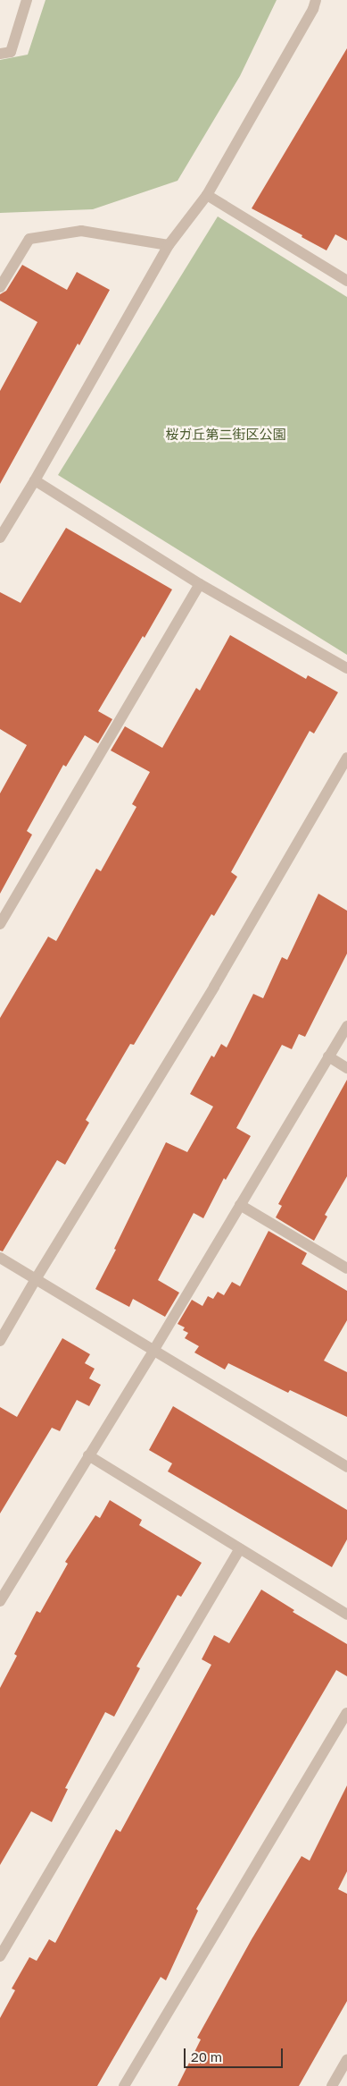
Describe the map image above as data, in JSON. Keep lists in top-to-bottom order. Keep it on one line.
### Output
{"parks":["桜ガ丘第二街区公園"],"scale_bar":"20 m"}
